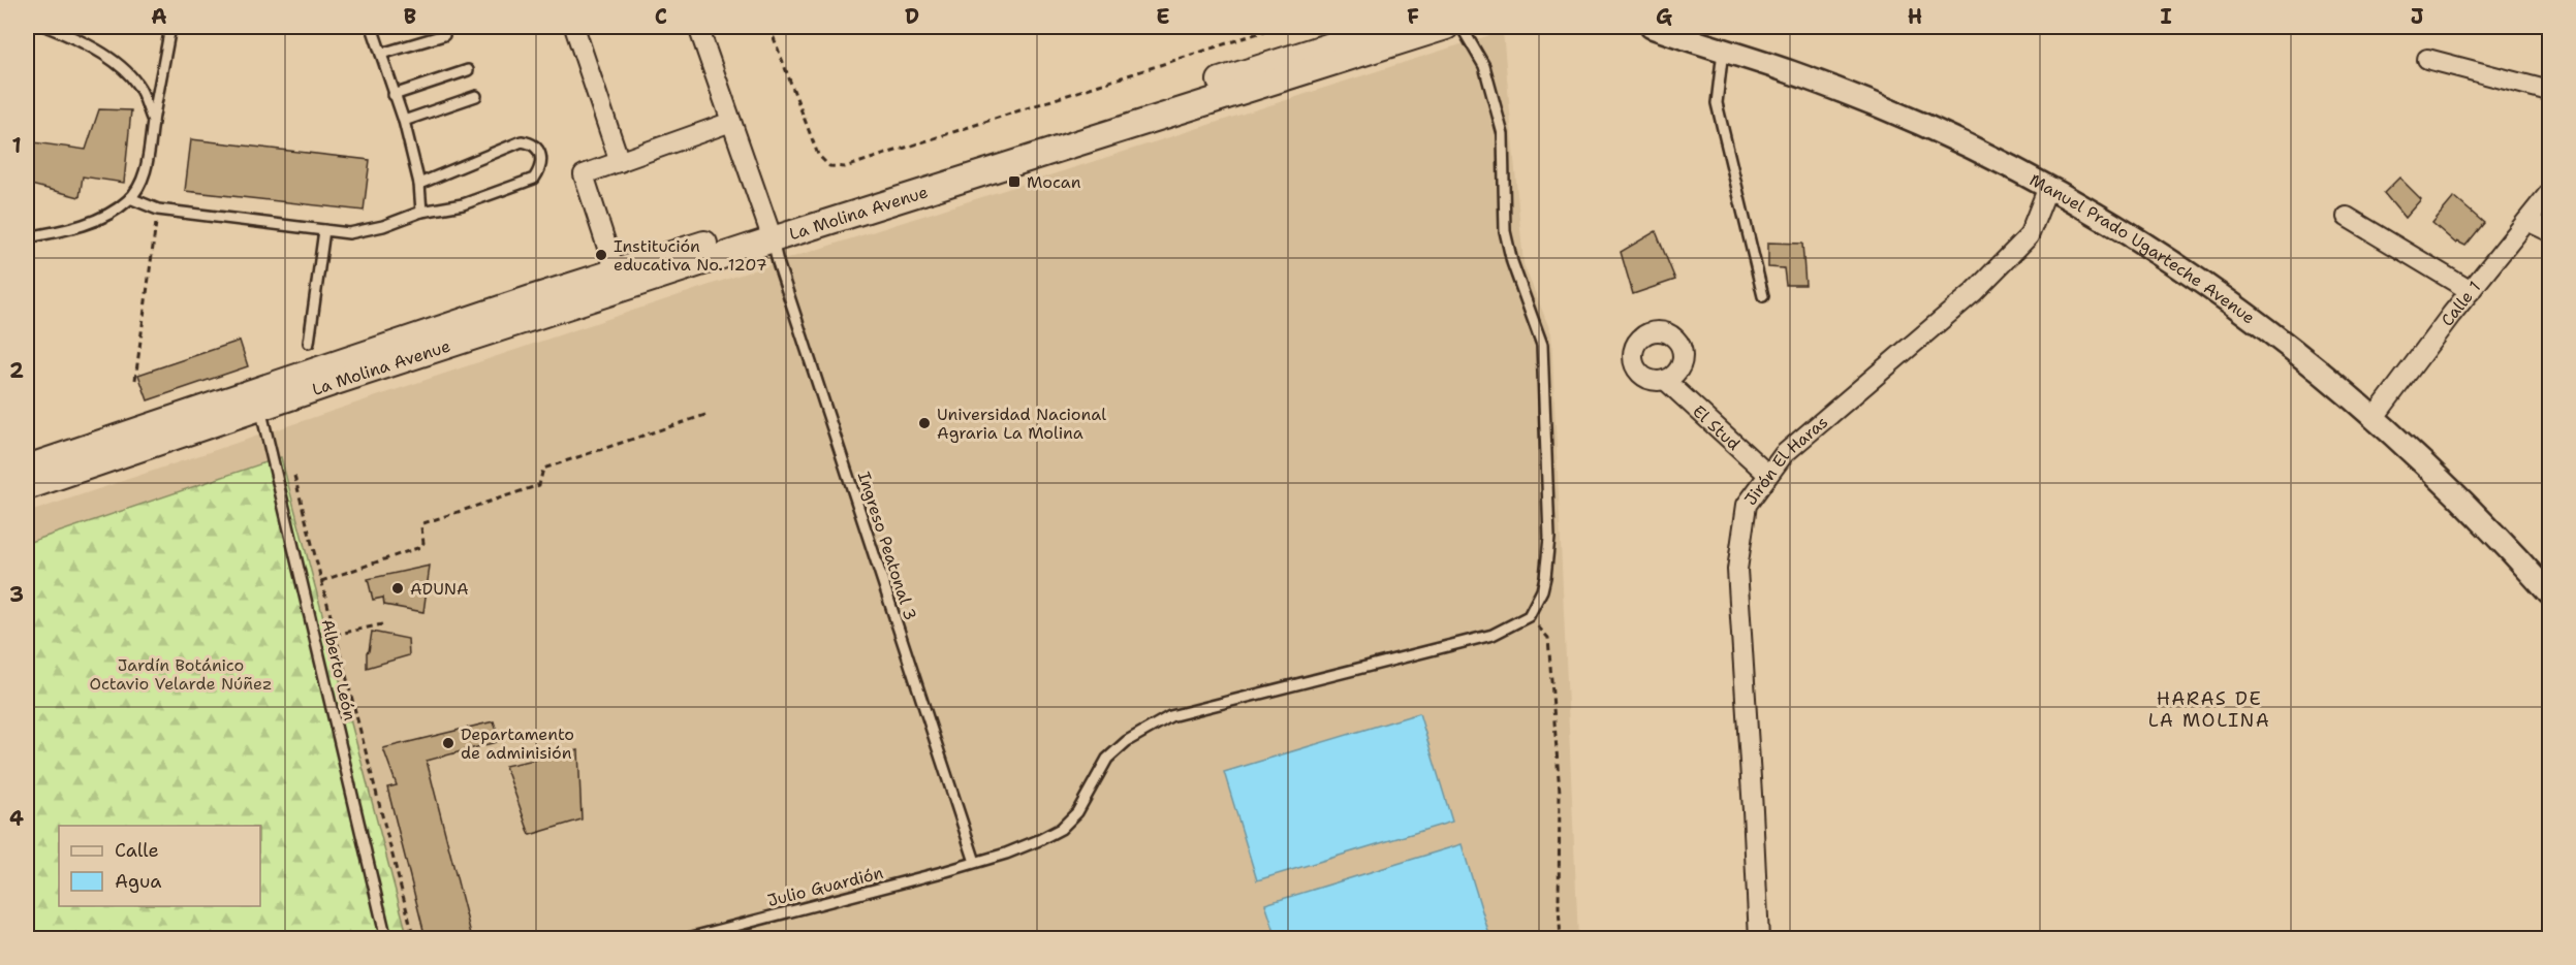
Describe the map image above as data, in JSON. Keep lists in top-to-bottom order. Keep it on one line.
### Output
{"streets":{"main road":["La Molina Avenue"],"street":["Manuel Prado Ugarteche Avenue","Calle 1","El Stud","Jirón El Haras"],"lane":["Ingreso Peatonal 3","Alberto León","Julio Guardión"]},"crossings":[["La Molina Avenue","Ingreso Peatonal 3"],["La Molina Avenue","Alberto León"],["Manuel Prado Ugarteche Avenue","Calle 1"],["Manuel Prado Ugarteche Avenue","Jirón El Haras"],["El Stud","Jirón El Haras"],["Ingreso Peatonal 3","Julio Guardión"]],"districts":["HARAS DE LA MOLINA"],"parks":["Jardín Botánico Octavio Velarde Núñez"],"places":{"transit":["Mocan"],"other":["Institución educativa No. 1207","Universidad Nacional Agraria La Molina","ADUNA","Departamento de adminisión"]},"legend":["Calle","Agua"],"grid":{"columns":["A","B","C","D","E","F","G","H","I","J"],"rows":["1","2","3","4"]}}
